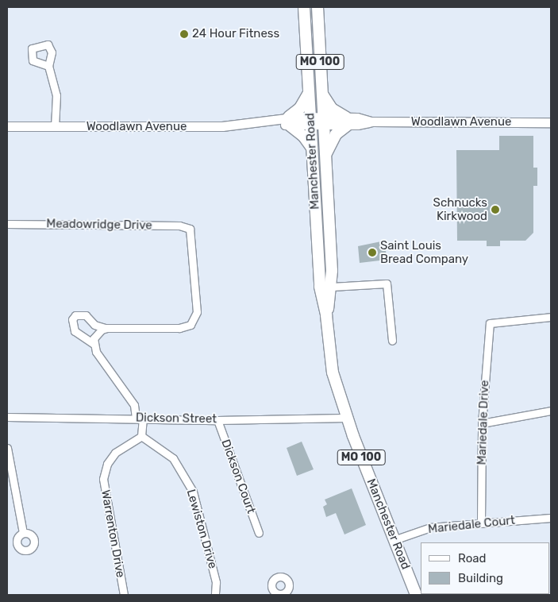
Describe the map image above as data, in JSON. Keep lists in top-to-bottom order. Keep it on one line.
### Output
{"streets":{"main road":["MO 100","Manchester Road"],"street":["Woodlawn Avenue","Meadowridge Drive","Dickson Street","Mariedale Drive","Dickson Court","Mariedale Court","Lewiston Drive","Warrenton Drive"]},"crossings":[["Woodlawn Avenue","Manchester Road"],["Manchester Road","Dickson Street"],["Manchester Road","Mariedale Court"],["Dickson Street","Dickson Court"],["Mariedale Drive","Mariedale Court"],["Lewiston Drive","Warrenton Drive"]],"places":["24 Hour Fitness","Schnucks Kirkwood","Saint Louis Bread Company"],"legend":["Road","Building"]}
